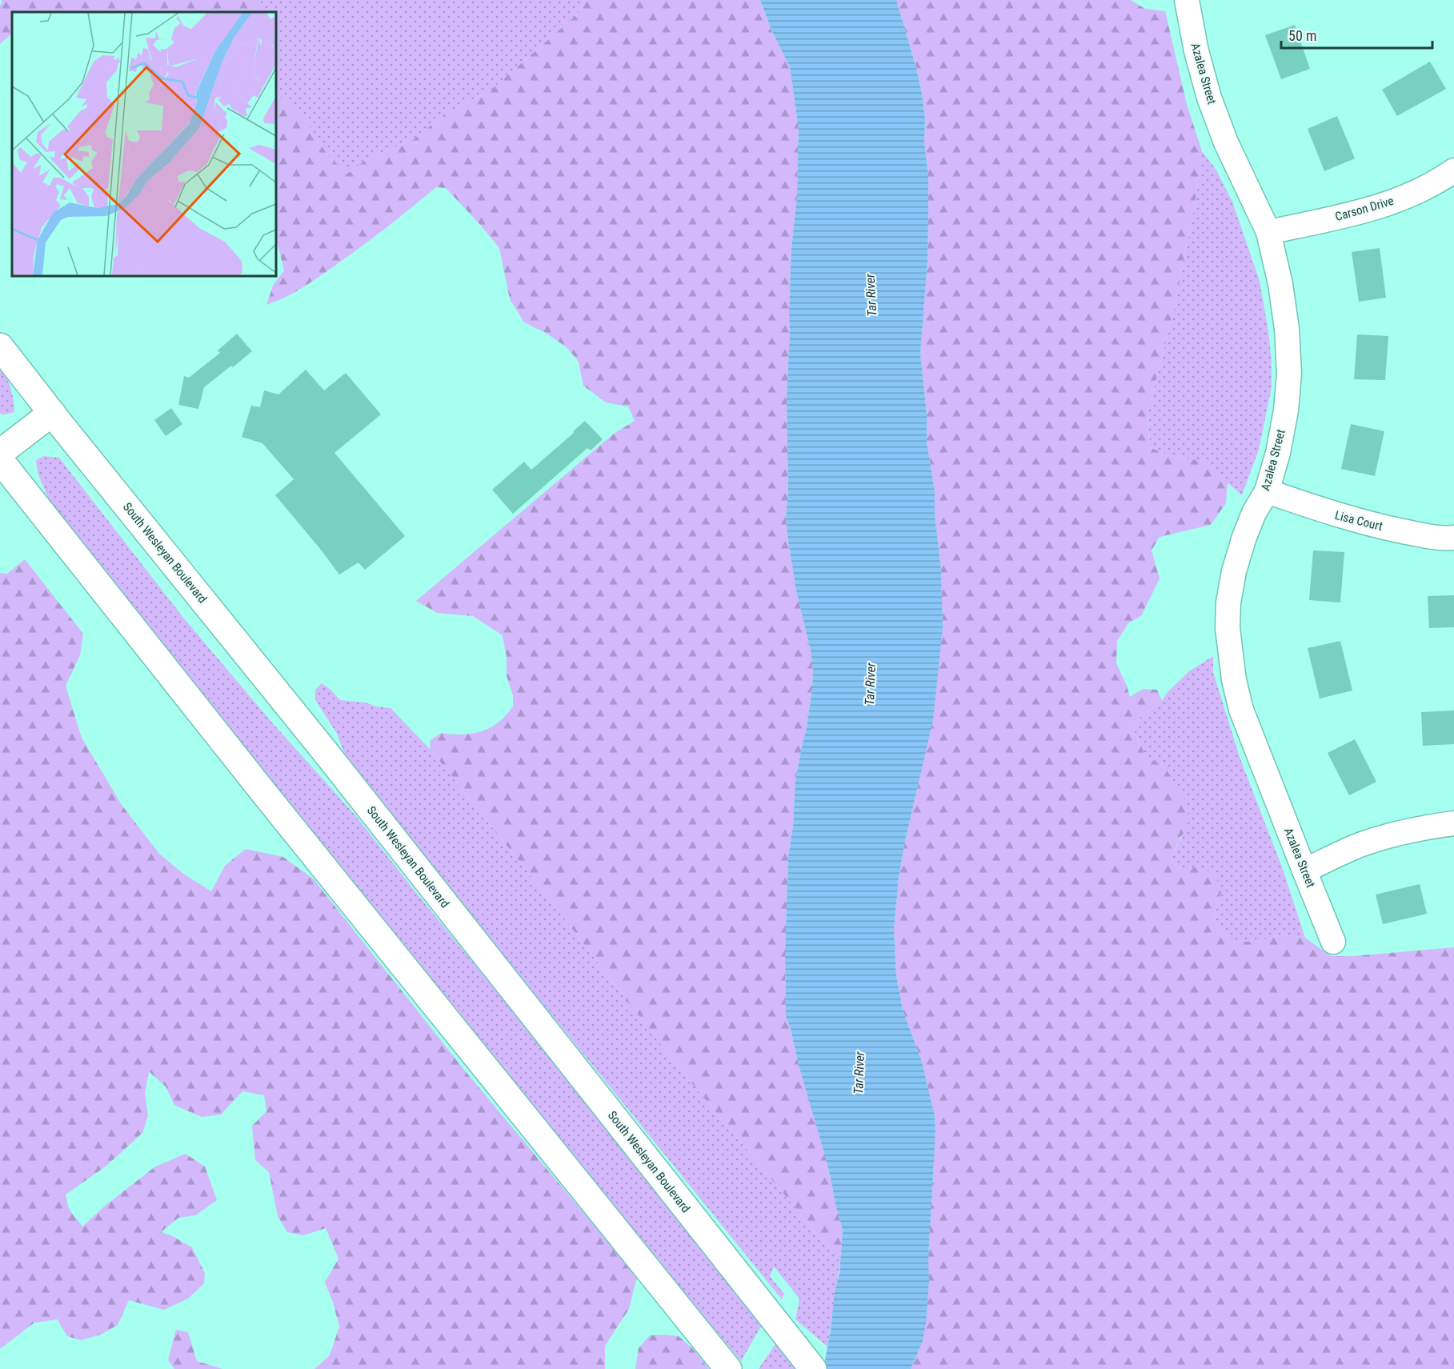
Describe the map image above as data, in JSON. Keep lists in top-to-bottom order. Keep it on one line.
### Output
{"streets":{"highway":["South Wesleyan Boulevard"],"street":["Azalea Street","Carson Drive","Lisa Court"]},"crossings":[["Azalea Street","Carson Drive"],["Azalea Street","Lisa Court"]],"water":["Tar River"],"scale_bar":"50 m"}
